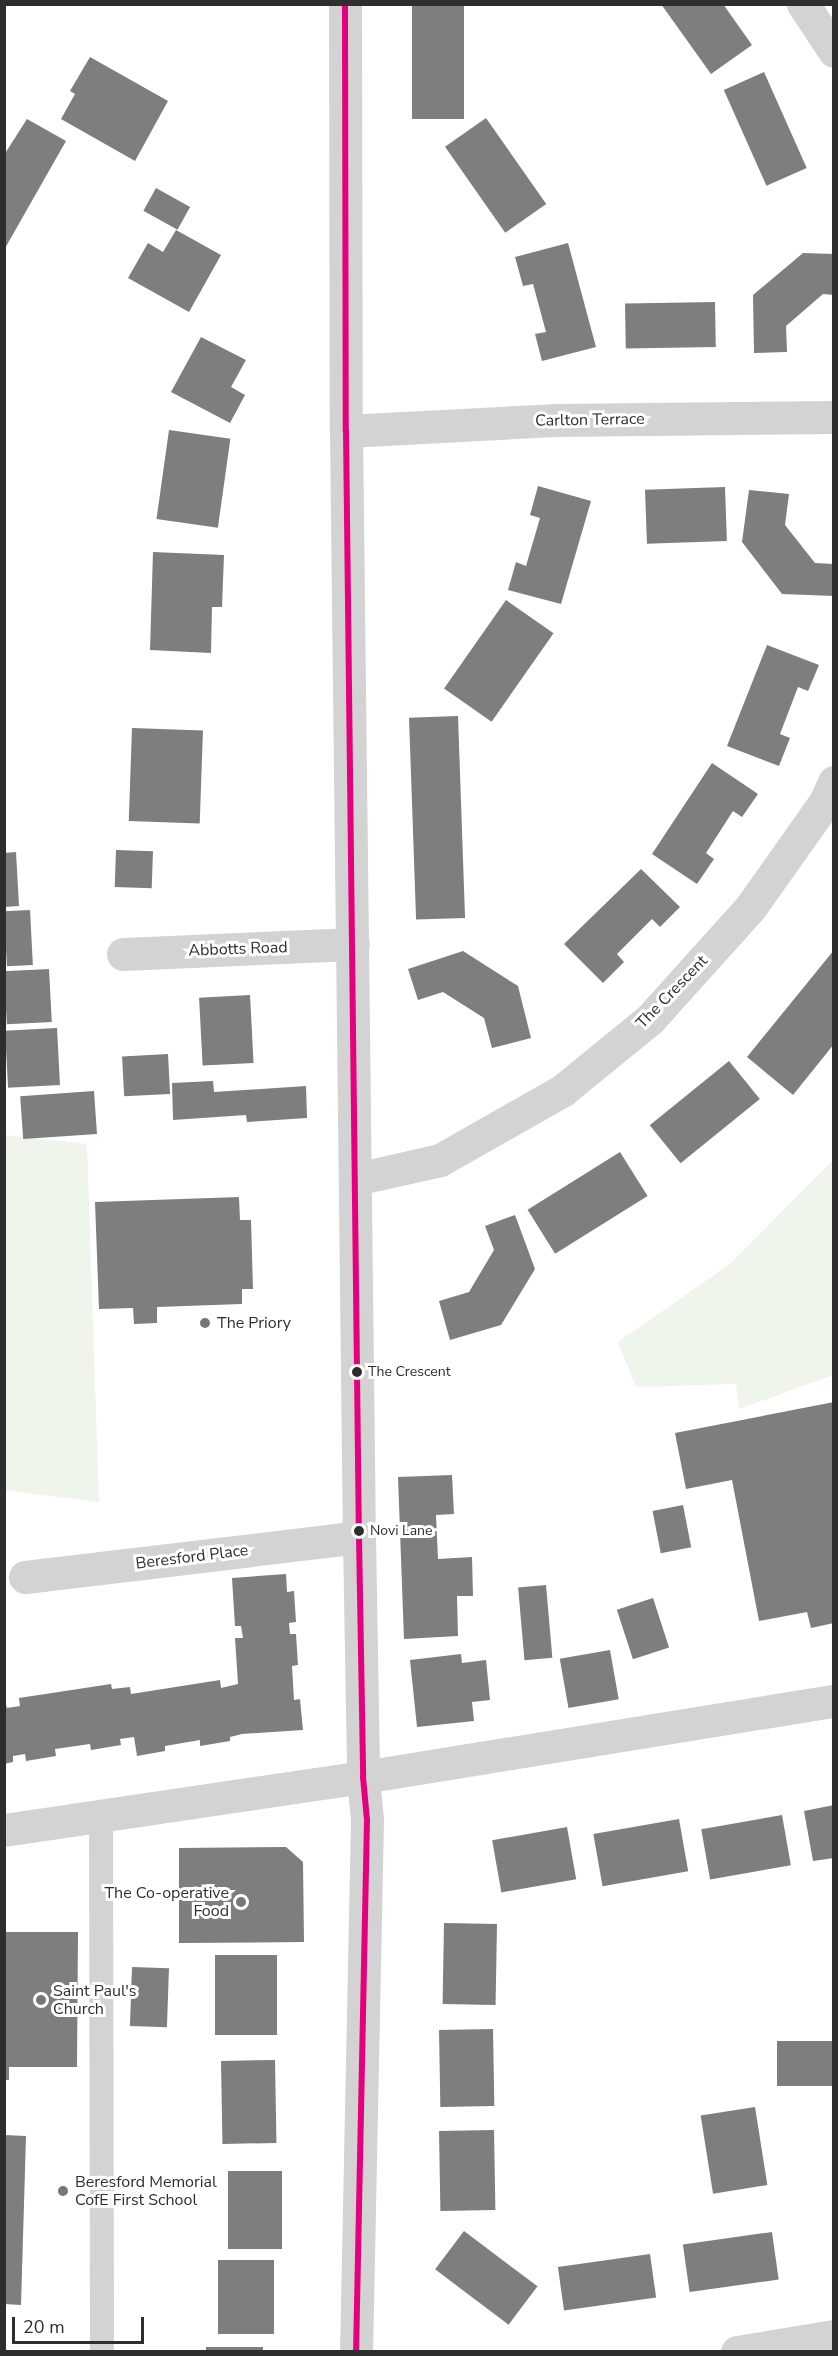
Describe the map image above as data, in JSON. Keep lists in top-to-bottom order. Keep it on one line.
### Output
{"streets":{"street":["Carlton Terrace","Abbotts Road","The Crescent","Beresford Place"]},"places":["The Priory","The Crescent","Novi Lane","The Co-operative Food","Saint Paul's Church","Beresford Memorial CofE First School"],"scale_bar":"20 m"}
